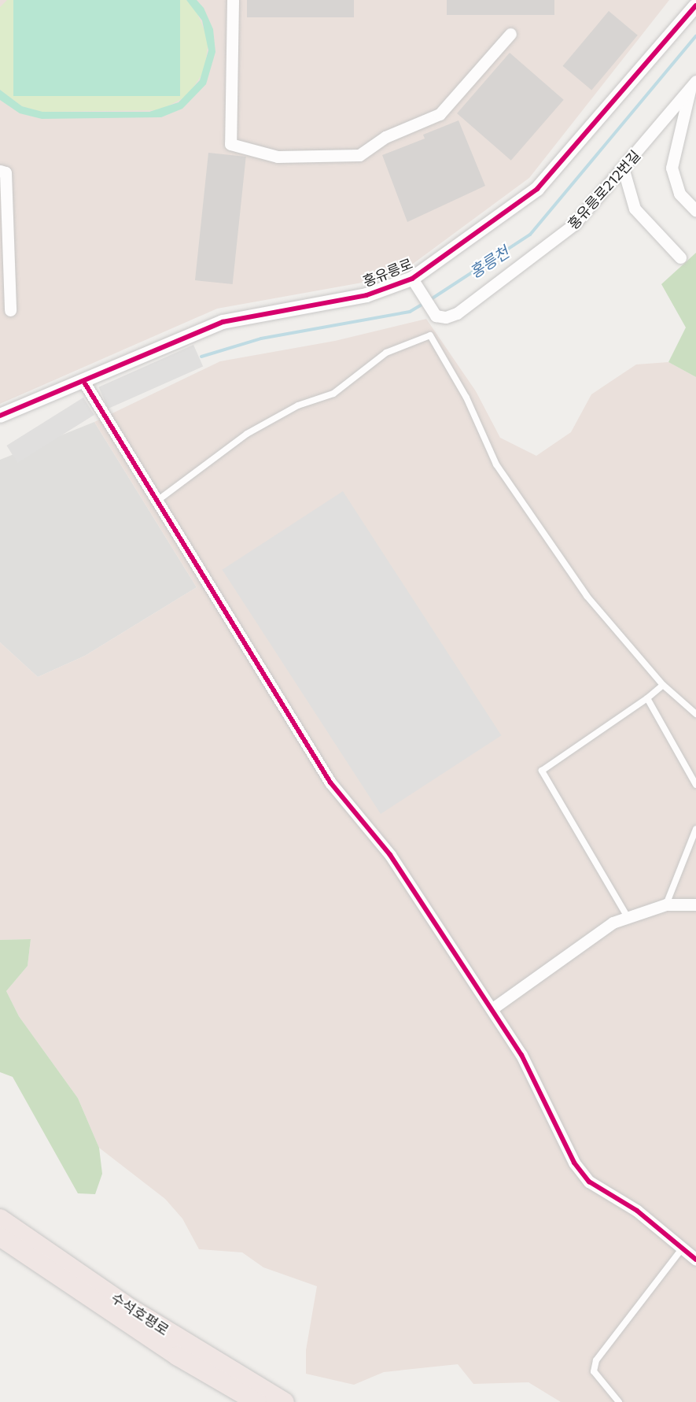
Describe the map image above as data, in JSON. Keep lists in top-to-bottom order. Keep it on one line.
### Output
{"streets":{"highway":["수석호평로"],"street":["홍유릉로212번길","홍유릉로"]},"crossings":[["홍유릉로212번길","홍유릉로"]],"water":["홍릉천"]}
